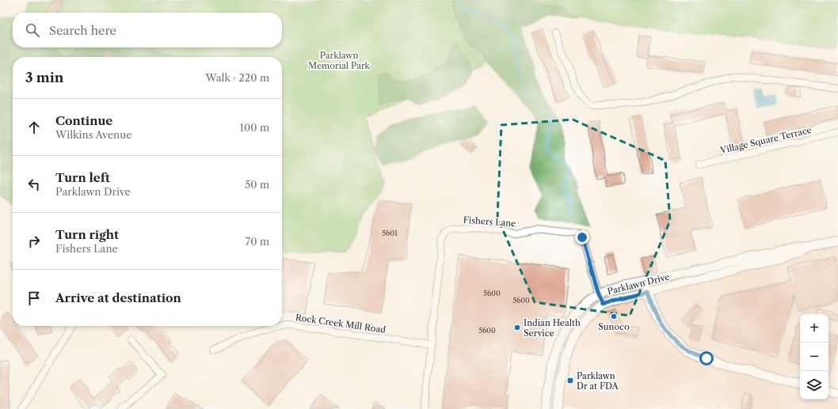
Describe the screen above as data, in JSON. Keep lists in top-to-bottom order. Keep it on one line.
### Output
{"streets":{"main road":["Parklawn Drive"],"street":["Village Square Terrace","Fishers Lane","Rock Creek Mill Road"]},"crossings":[["Fishers Lane","Parklawn Drive"],["Fishers Lane","Rock Creek Mill Road"]],"parks":["Parklawn Memorial Park"],"places":{"other":["Sunoco","Indian Health Service"],"transit":["Parklawn Dr at FDA"]},"house_numbers":["5601","5600","5600","5600"],"page":{"search":"Search here","heading":["3 min","Walk · 220 m"],"list":[["Continue","Wilkins Avenue","100 m"],["Turn left","Parklawn Drive","50 m"],["Turn right","Fishers Lane","70 m"],"Arrive at destination"],"map_buttons":["+","−"]}}
